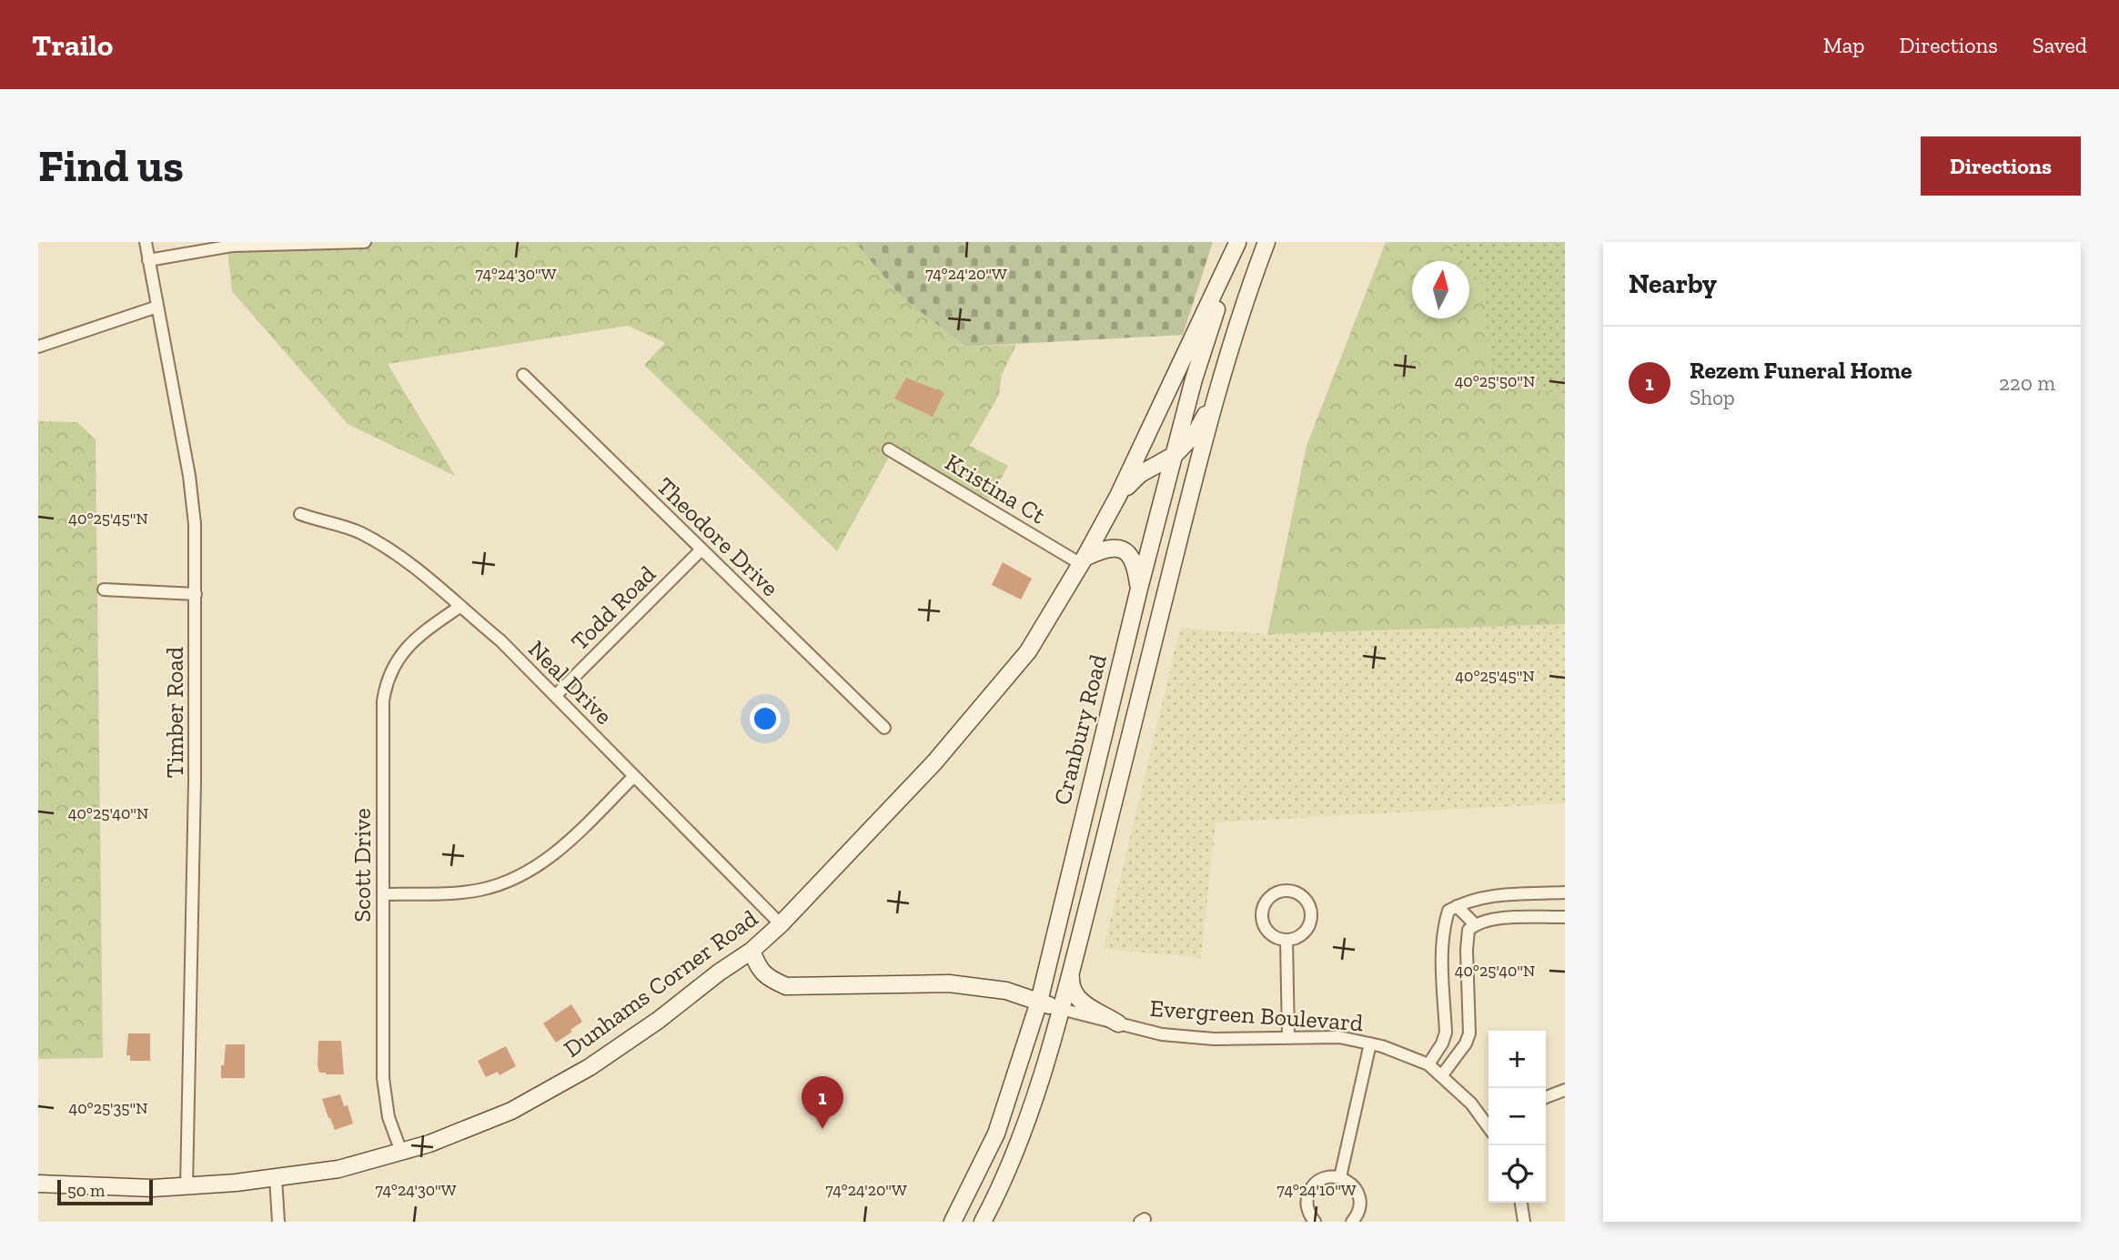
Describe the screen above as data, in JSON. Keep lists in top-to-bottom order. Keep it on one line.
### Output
{"streets":{"main road":["Cranbury Road","Dunhams Corner Road"],"street":["Kristina Ct","Theodore Drive","Todd Road","Neal Drive","Timber Road","Scott Drive","Evergreen Boulevard"]},"crossings":[["Kristina Ct","Dunhams Corner Road"],["Theodore Drive","Todd Road"],["Todd Road","Neal Drive"],["Neal Drive","Scott Drive"],["Neal Drive","Dunhams Corner Road"],["Timber Road","Dunhams Corner Road"],["Cranbury Road","Evergreen Boulevard"],["Scott Drive","Dunhams Corner Road"]],"scale_bar":"50 m","north":"top","page":{"header":"Trailo","nav":["Map","Directions","Saved"],"buttons":"Directions","title":"Find us","heading":"Nearby","list":[{"mark":"1","name":"Rezem Funeral Home","note":"Shop","value":"220 m"}],"map_buttons":["+","−"],"pins":"1","scale":"50 m"},"coordinates":["74°24'30\"W","74°24'20\"W","40°25'50\"N","40°25'45\"N","40°25'40\"N","40°25'35\"N","74°24'10\"W"]}
